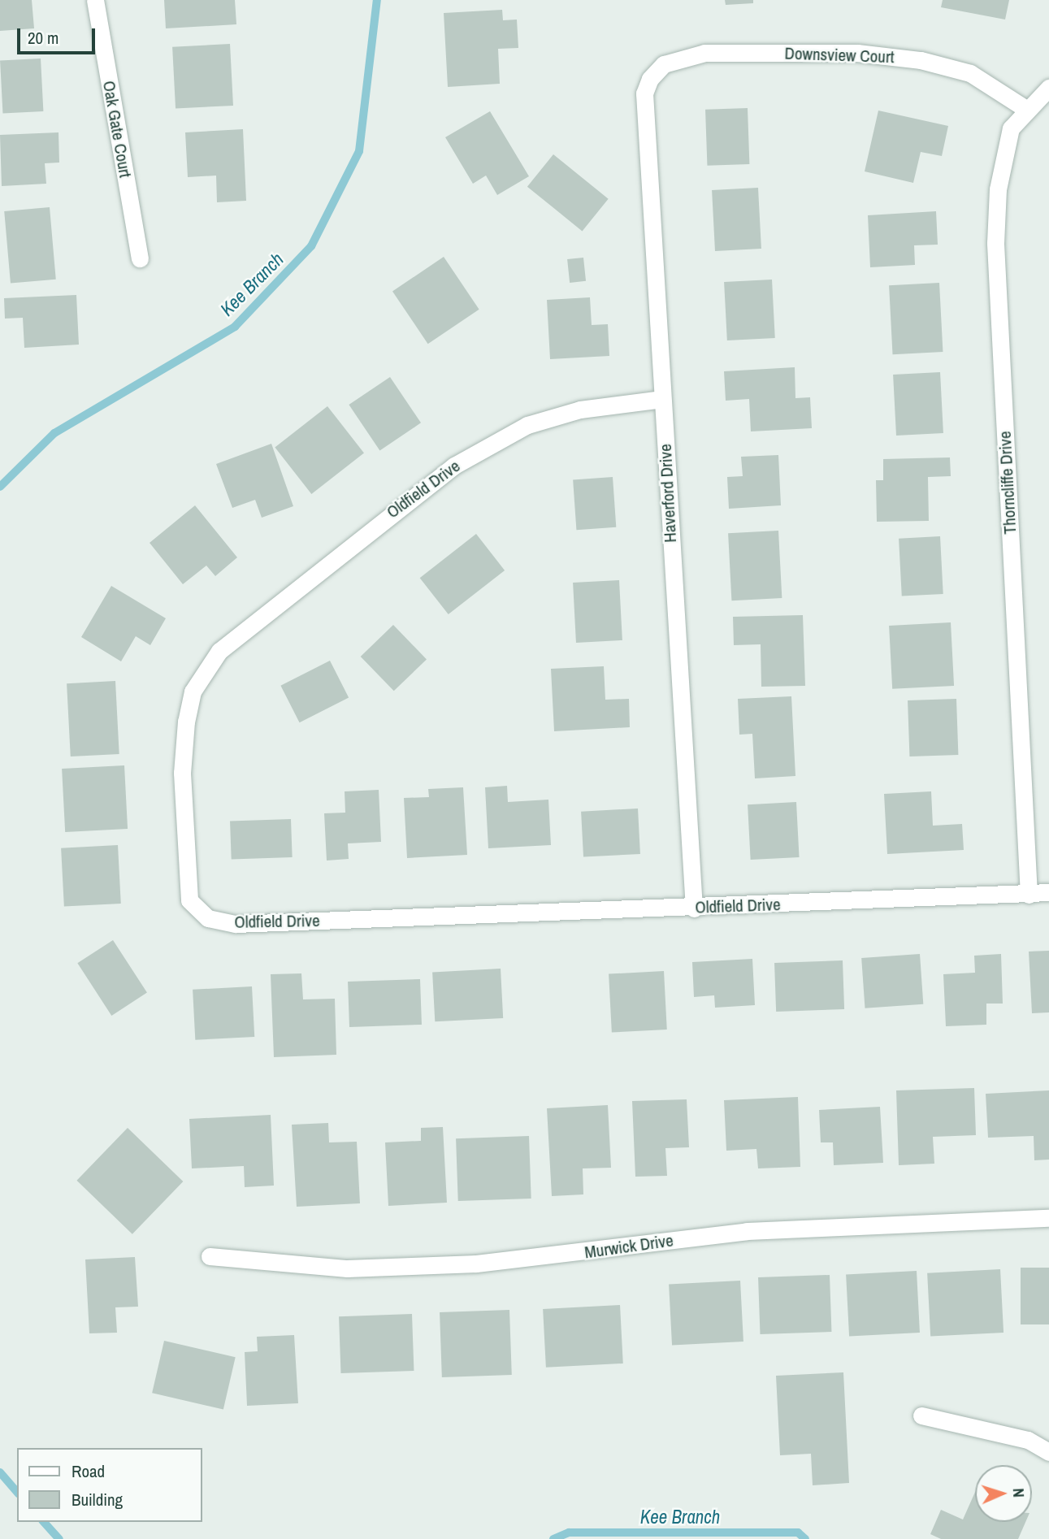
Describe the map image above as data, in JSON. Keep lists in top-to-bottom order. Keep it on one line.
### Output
{"streets":{"street":["Downsview Court","Oak Gate Court","Thorncliffe Drive","Oldfield Drive","Haverford Drive","Murwick Drive"]},"crossings":[["Downsview Court","Thorncliffe Drive"],["Downsview Court","Haverford Drive"],["Thorncliffe Drive","Oldfield Drive"],["Oldfield Drive","Haverford Drive"]],"water":["Kee Branch"],"legend":["Road","Building"],"scale_bar":"20 m","north":"right"}
